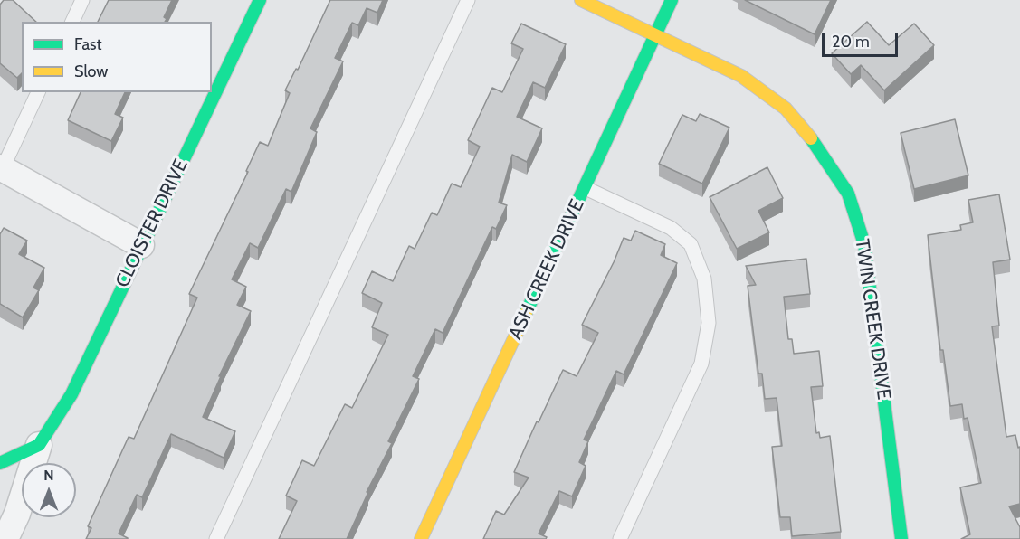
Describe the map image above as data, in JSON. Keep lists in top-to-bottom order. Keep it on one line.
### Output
{"streets":{"street":["CLOISTER DRIVE","ASH CREEK DRIVE","TWIN CREEK DRIVE"]},"crossings":[["ASH CREEK DRIVE","TWIN CREEK DRIVE"]],"legend":["Fast","Slow"],"scale_bar":"20 m","north":"top"}
